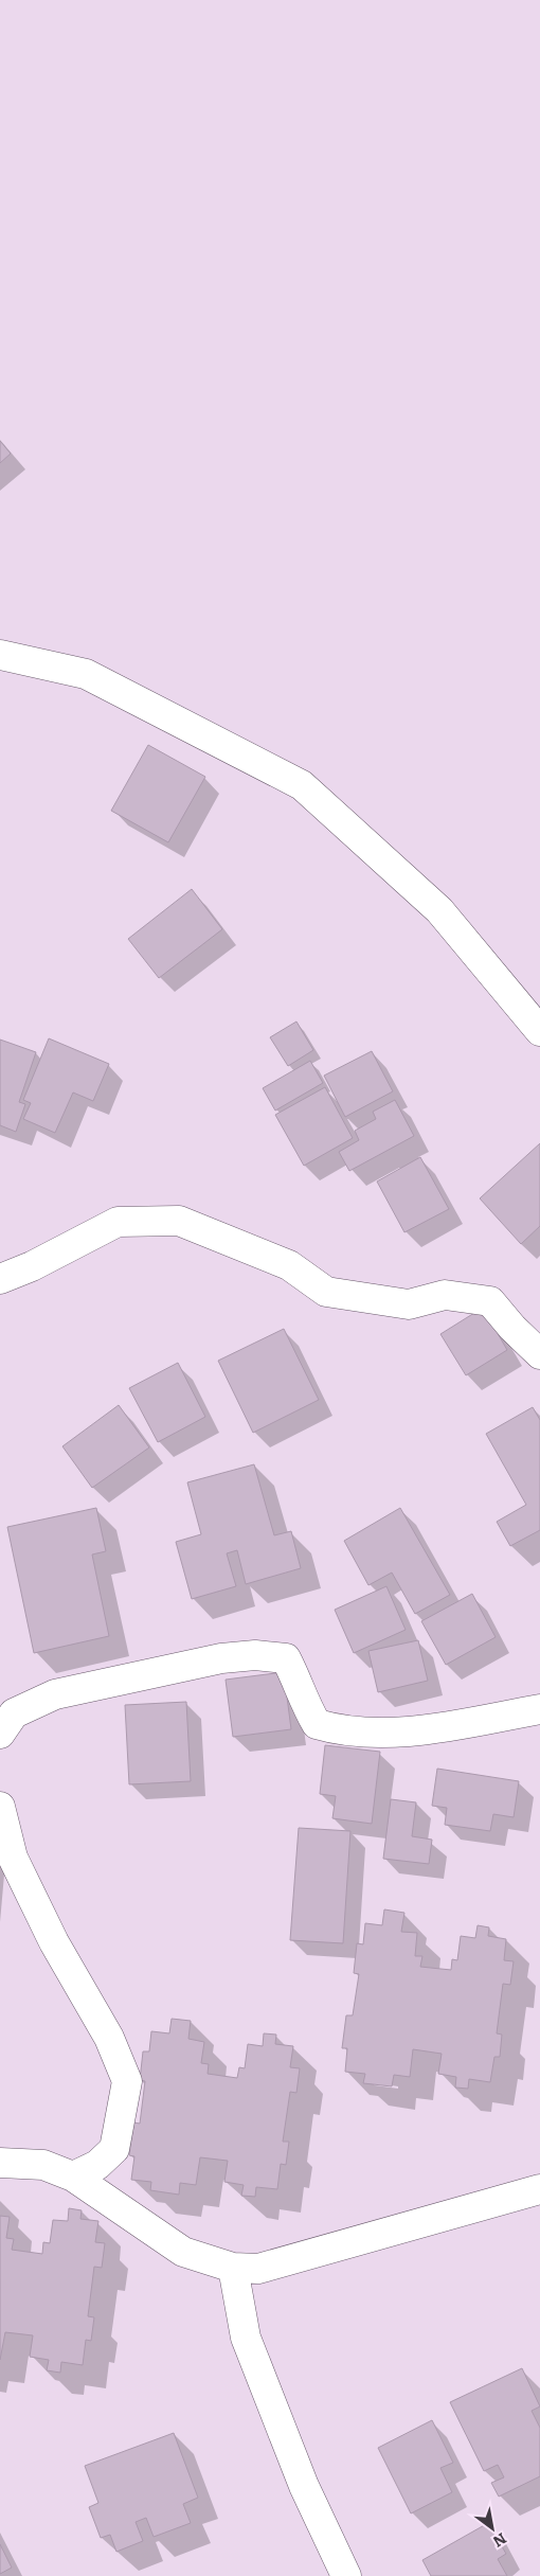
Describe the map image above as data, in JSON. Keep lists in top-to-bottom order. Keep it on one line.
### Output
{"north":"bottom right"}
